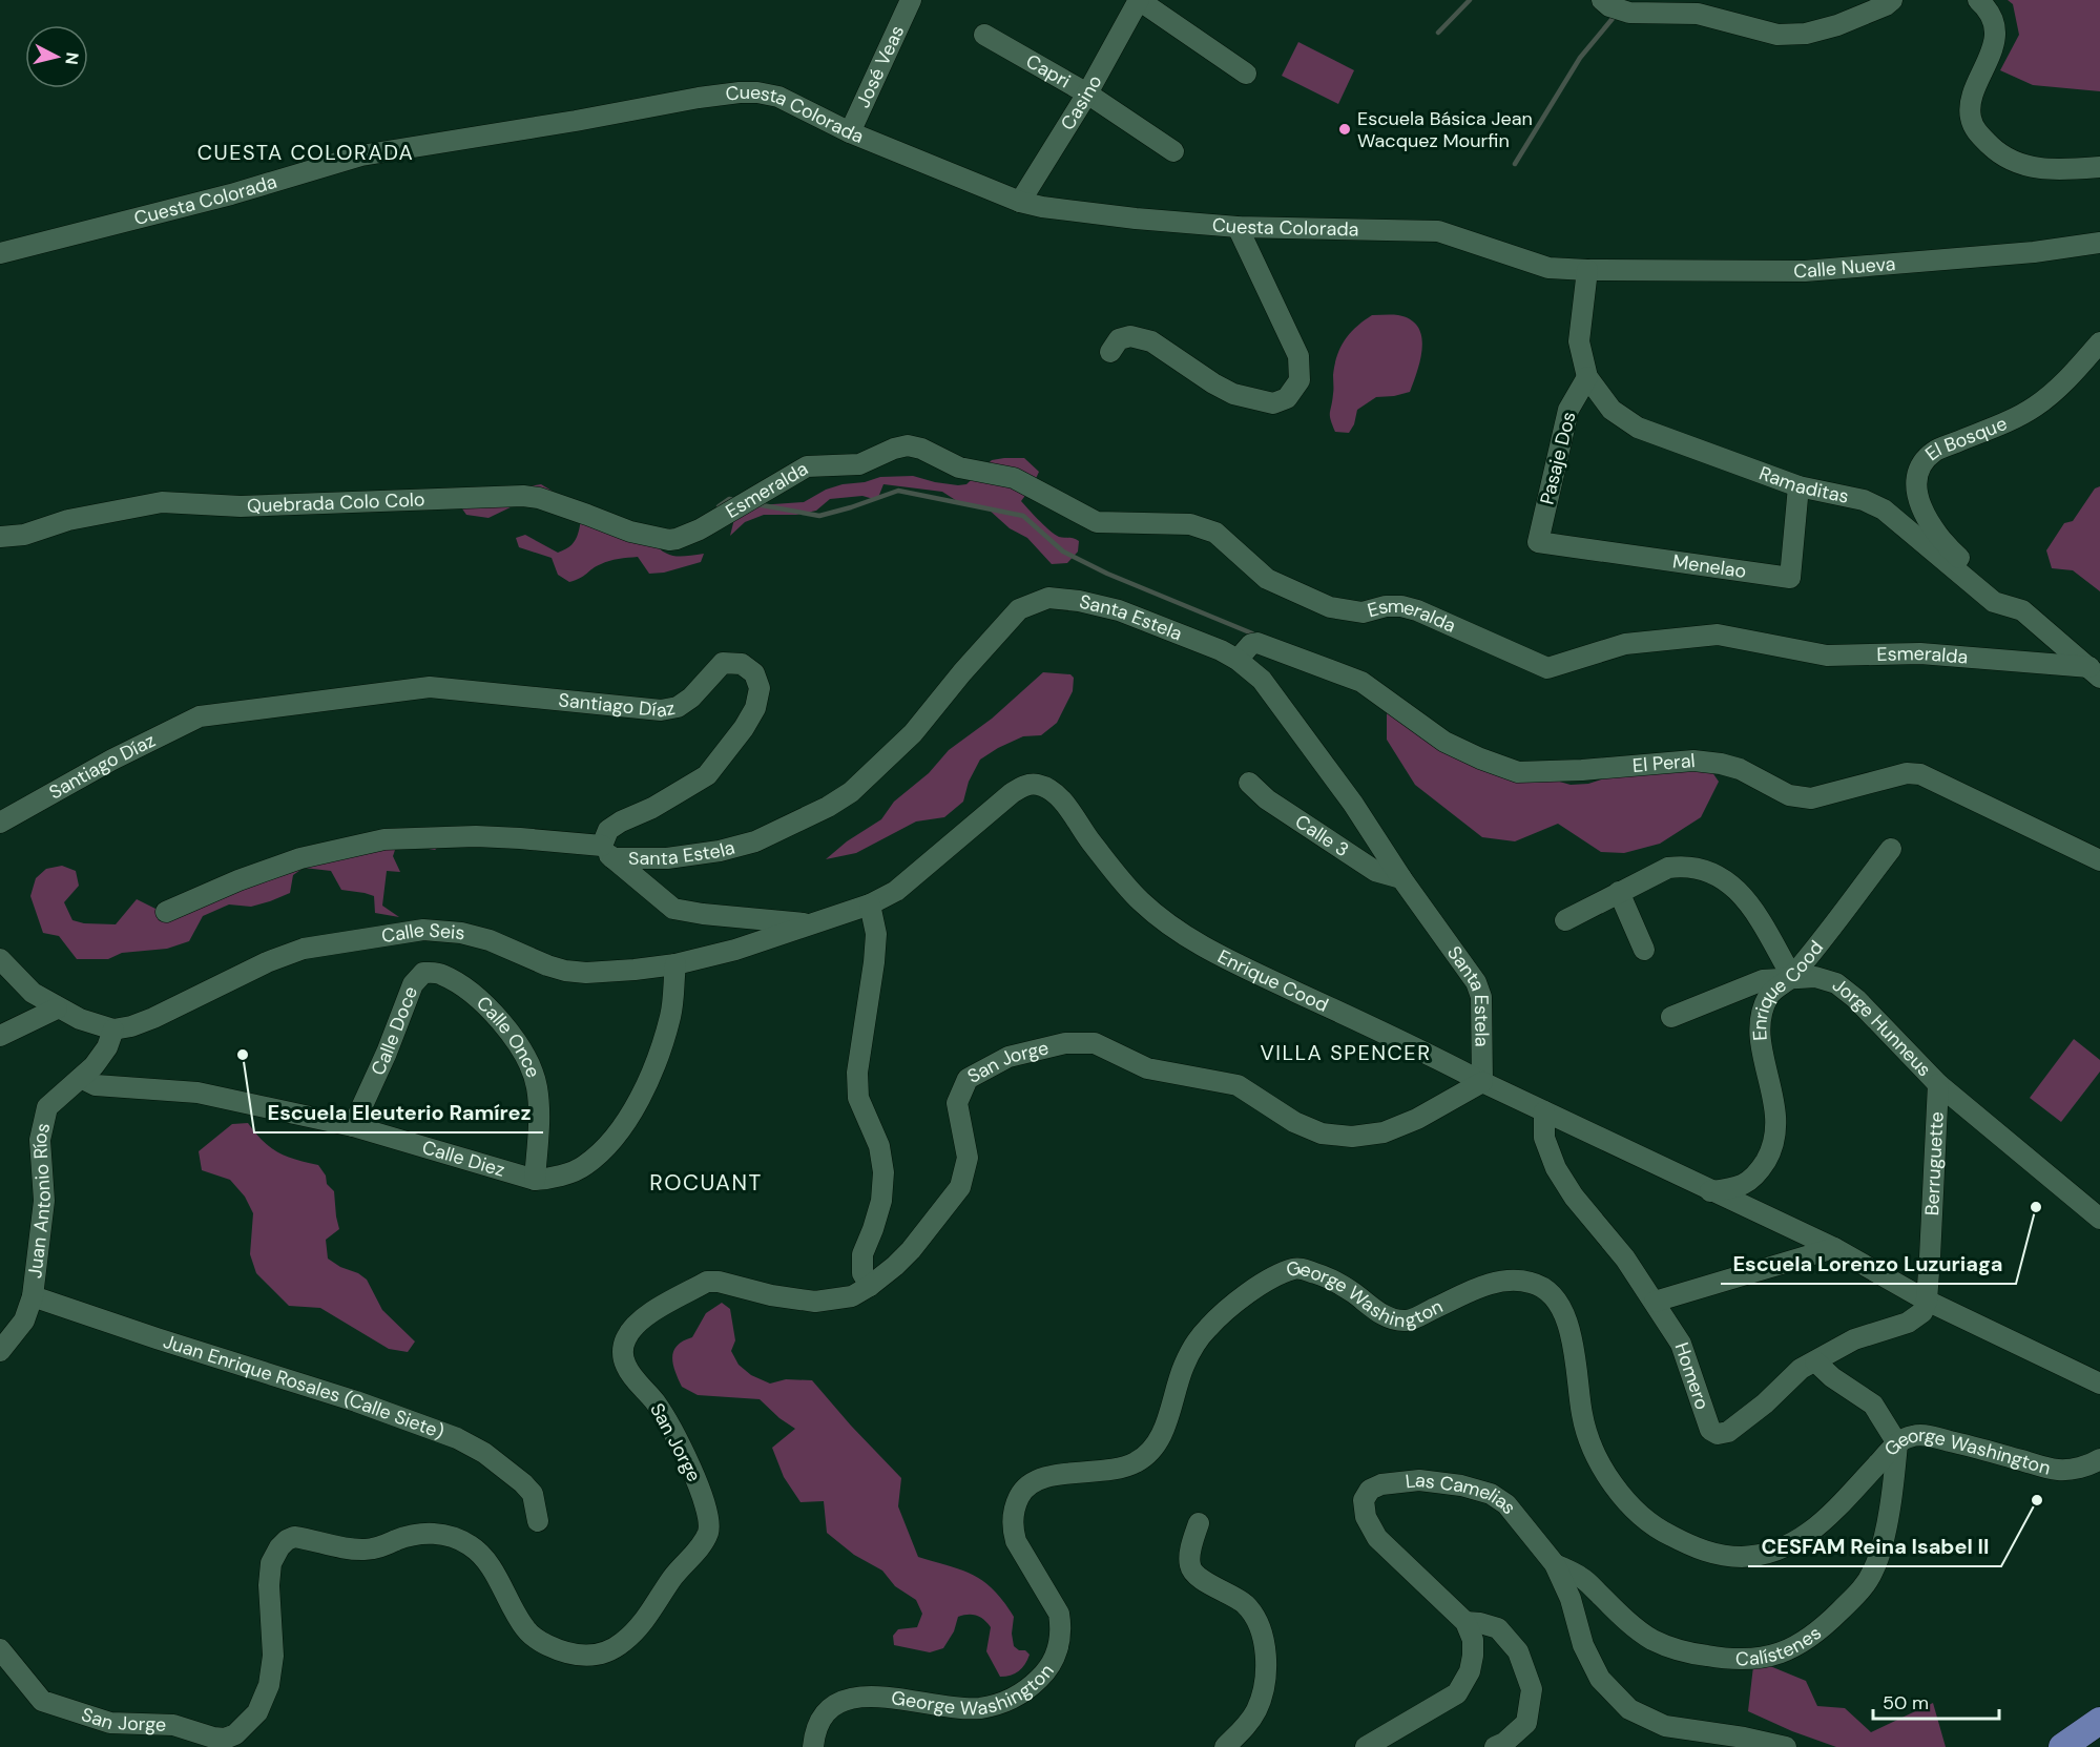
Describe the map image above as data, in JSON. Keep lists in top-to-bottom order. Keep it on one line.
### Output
{"streets":{"street":["José Veas","Capri","Casino","Cuesta Colorada","Calle Nueva","El Bosque","Pasaje Dos","Ramaditas","Esmeralda","Quebrada Colo Colo","Menelao","Santa Estela","Santiago Díaz","El Peral","Calle 3","Calle Seis","Enrique Cood","Jorge Hunneus","Calle Doce","Calle Once","San Jorge","Calle Diez","Berruguette","Juan Antonio Ríos","George Washington","Homero","Juan Enrique Rosales (Calle Siete)","Las Camelias","Calístenes"]},"crossings":[["José Veas","Cuesta Colorada"],["Capri","Casino"],["Casino","Cuesta Colorada"],["Cuesta Colorada","Calle Nueva"],["Cuesta Colorada","Ramaditas"],["Calle Nueva","Ramaditas"],["El Bosque","Ramaditas"],["Pasaje Dos","Ramaditas"],["Pasaje Dos","Menelao"],["Ramaditas","Esmeralda"],["Ramaditas","Menelao"],["Esmeralda","Quebrada Colo Colo"],["Santa Estela","Santiago Díaz"],["Santa Estela","El Peral"],["Santa Estela","Calle 3"],["Santa Estela","Enrique Cood"],["Santa Estela","San Jorge"],["Calle Seis","Enrique Cood"],["Calle Seis","Juan Antonio Ríos"],["Enrique Cood","Jorge Hunneus"],["Enrique Cood","San Jorge"],["Enrique Cood","Homero"],["Jorge Hunneus","Berruguette"],["Calle Doce","Calle Once"],["Calle Doce","Calle Diez"],["Calle Once","Calle Diez"],["Calle Diez","Juan Antonio Ríos"],["Juan Antonio Ríos","Juan Enrique Rosales (Calle Siete)"],["George Washington","Calístenes"],["Las Camelias","Calístenes"]],"districts":["CUESTA COLORADA","VILLA SPENCER","ROCUANT"],"places":["Escuela Básica Jean Wacquez Mourfin","Escuela Eleuterio Ramírez","Escuela Lorenzo Luzuriaga","CESFAM Reina Isabel II"],"scale_bar":"50 m","north":"right"}
